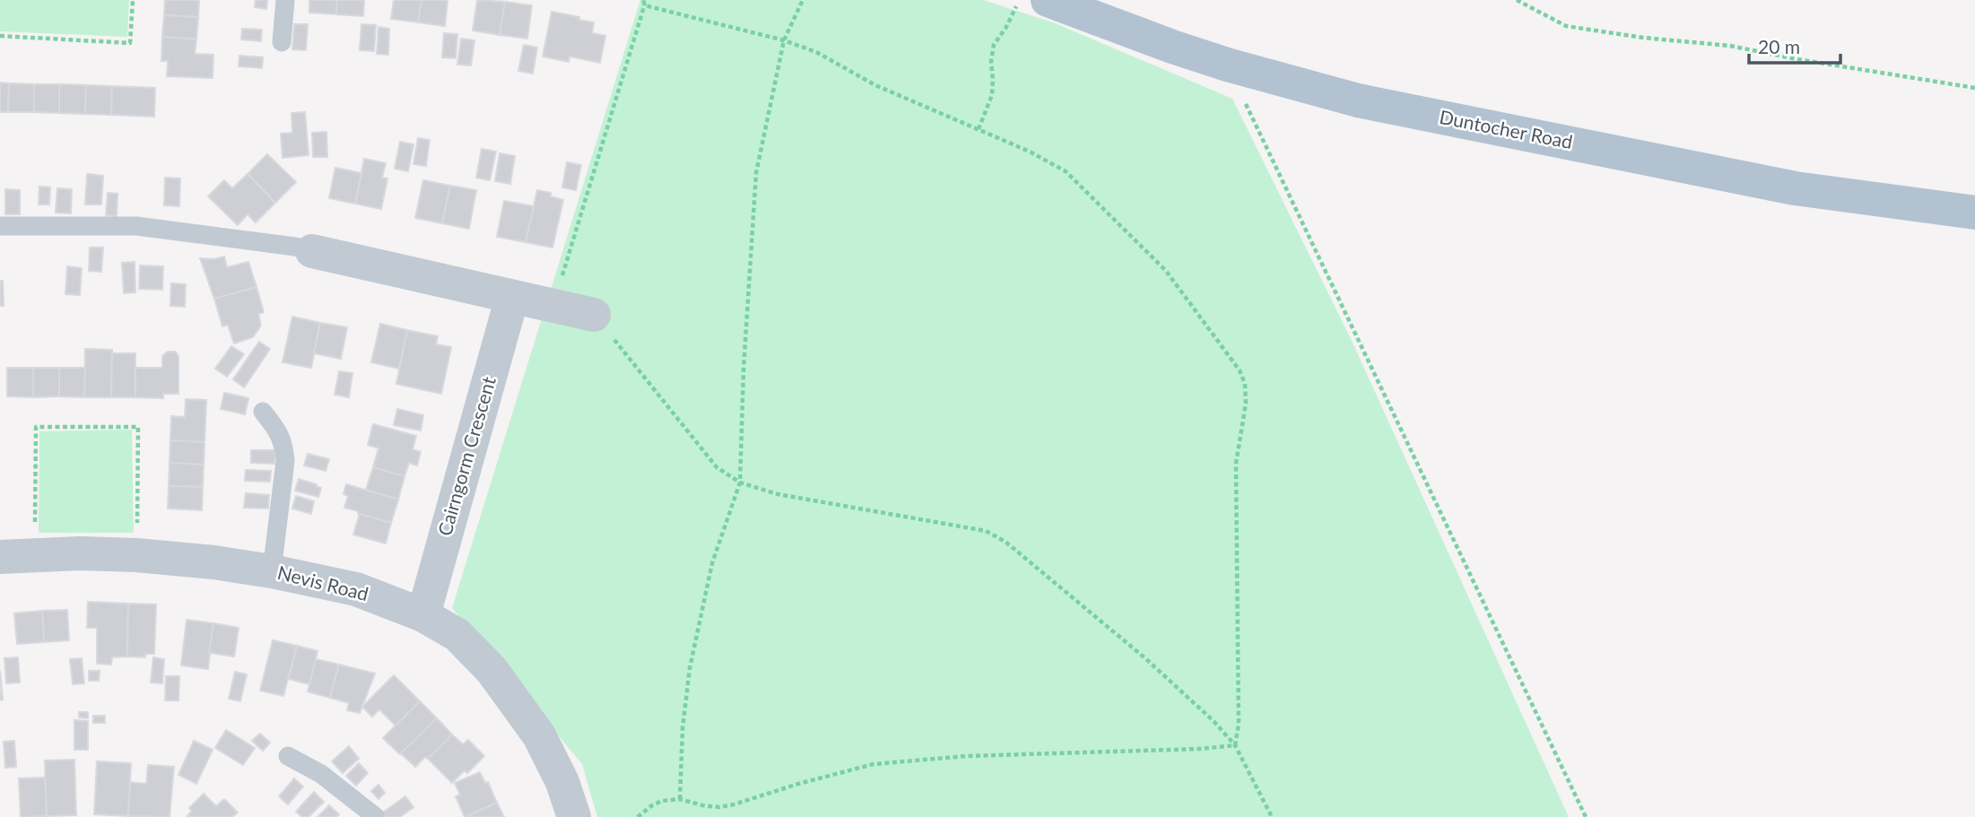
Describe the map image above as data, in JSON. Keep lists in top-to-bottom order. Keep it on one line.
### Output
{"streets":{"main road":["Duntocher Road"],"street":["Cairngorm Crescent","Nevis Road"]},"crossings":[["Cairngorm Crescent","Nevis Road"]],"scale_bar":"20 m"}
